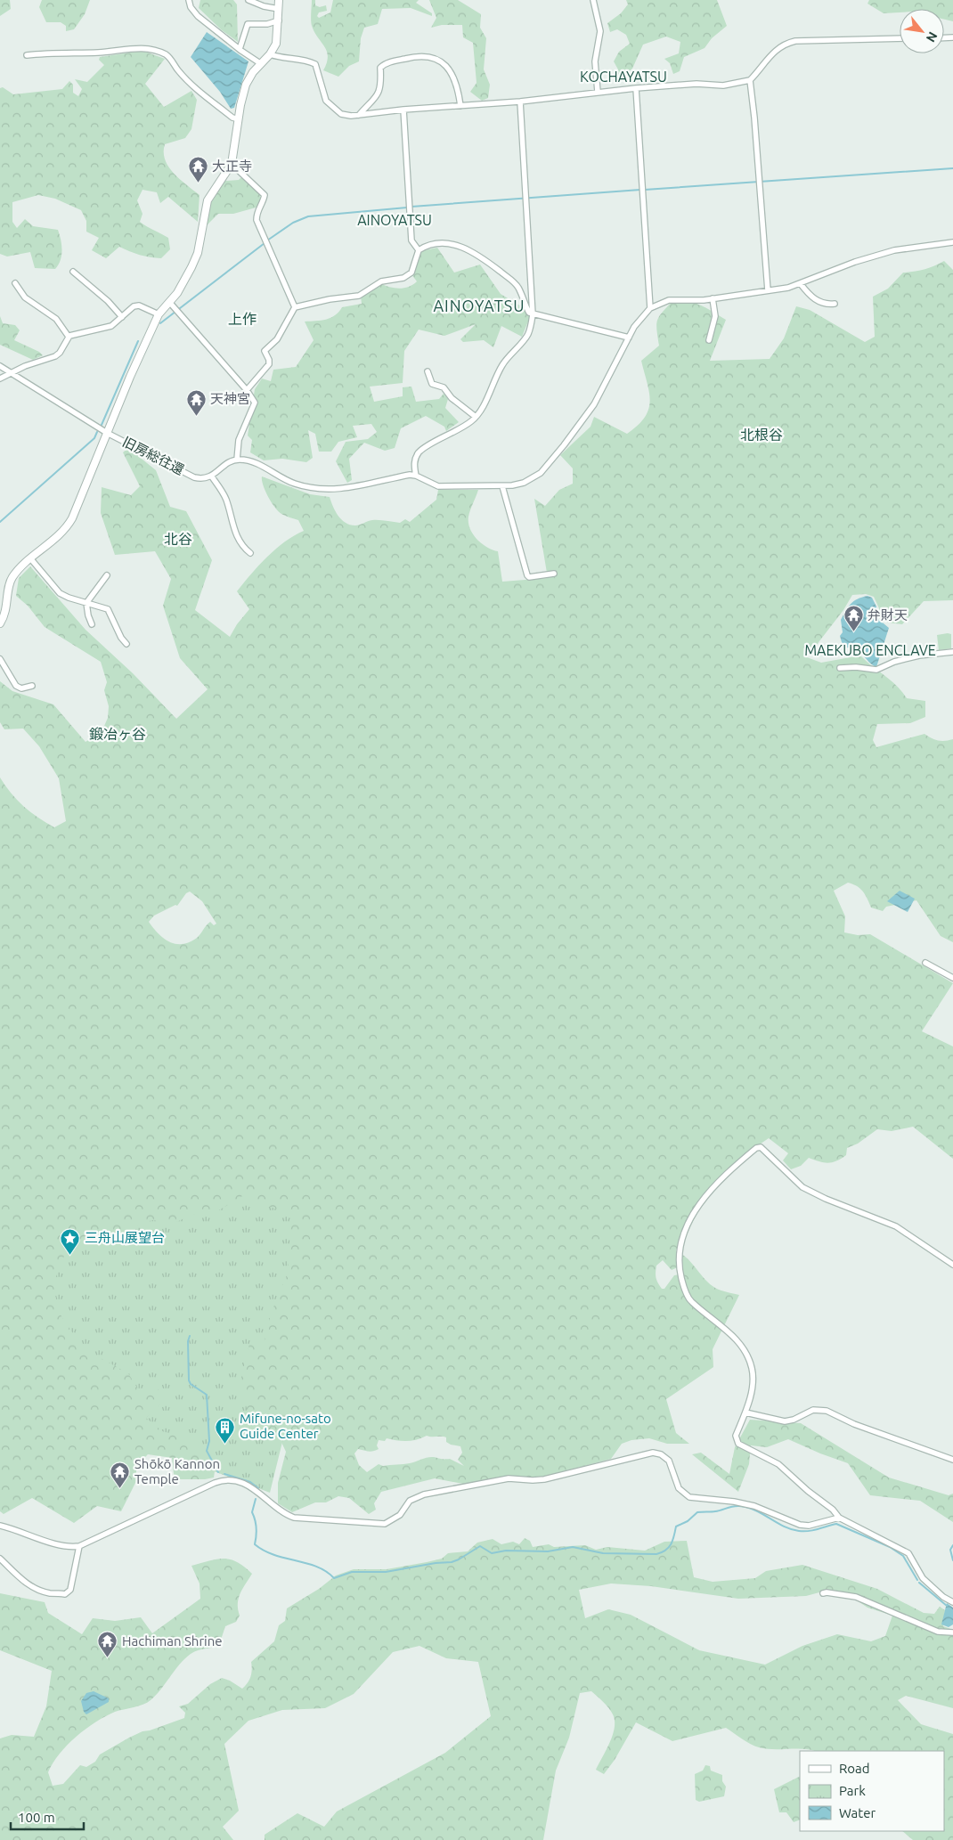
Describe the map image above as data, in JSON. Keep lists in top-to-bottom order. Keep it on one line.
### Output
{"streets":{"street":["旧房総往還"]},"districts":["KOCHAYATSU","AINOYATSU","AINOYATSU","上作","北根谷","北谷","MAEKUBO ENCLAVE","鍛冶ヶ谷"],"places":{"temple":["大正寺","天神宮","弁財天","Shōkō Kannon Temple","Hachiman Shrine"],"place":["三舟山展望台"],"building":["Mifune-no-sato Guide Center"]},"legend":["Road","Park","Water"],"scale_bar":"100 m","north":"bottom right"}
